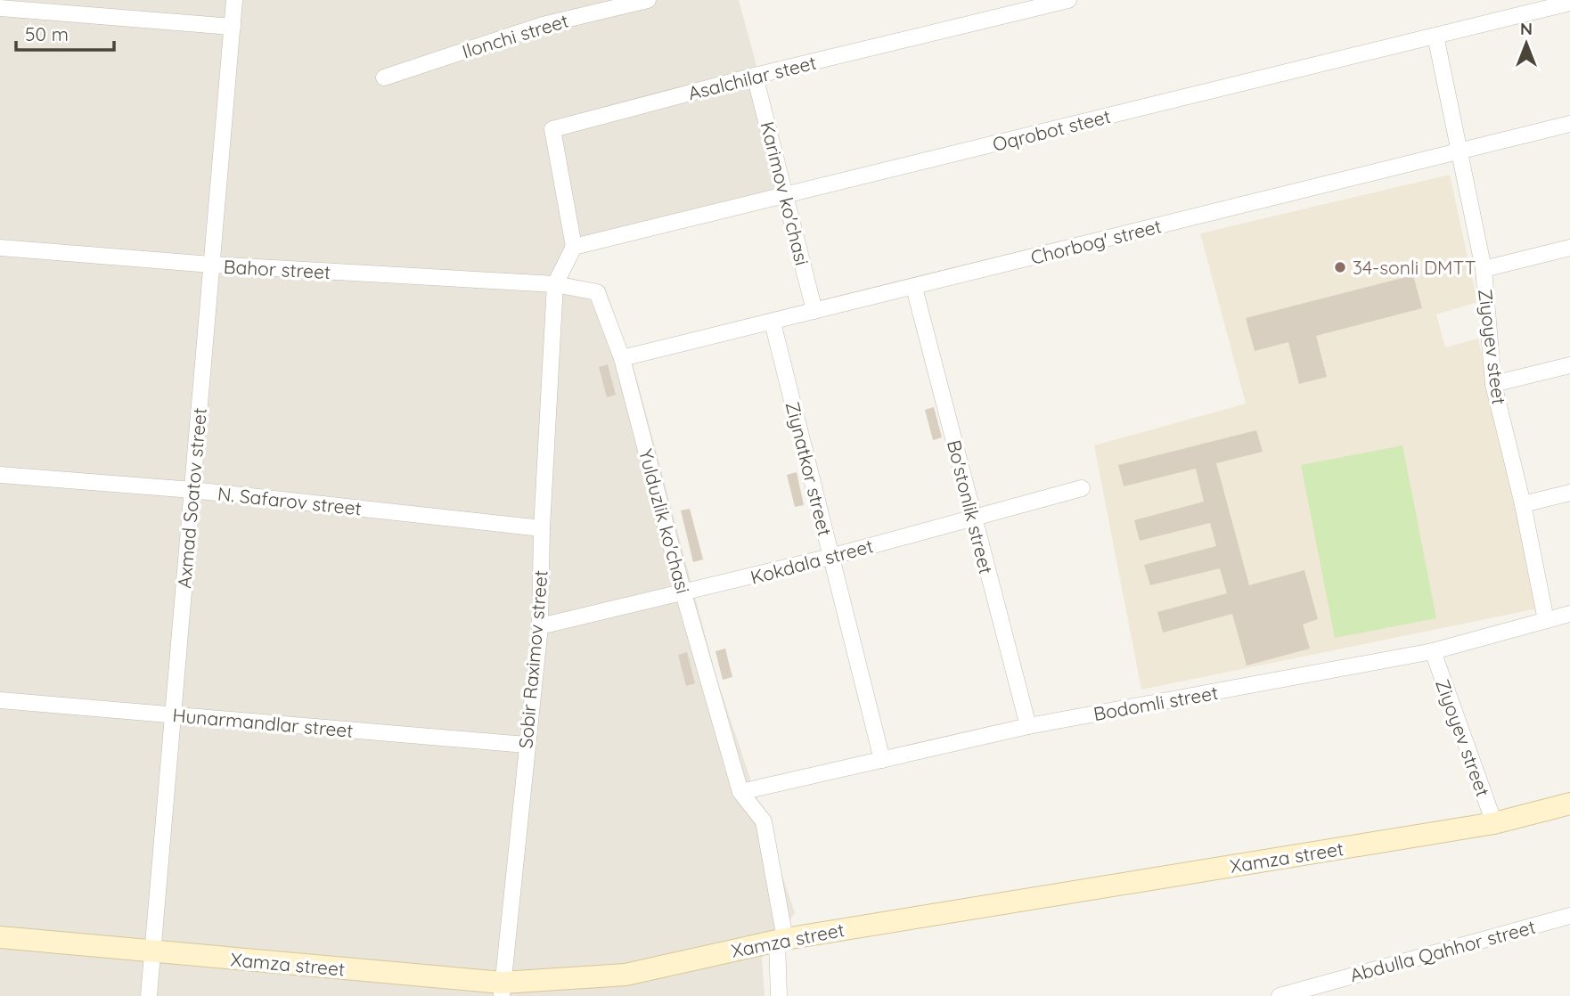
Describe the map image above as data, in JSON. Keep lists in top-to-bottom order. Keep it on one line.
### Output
{"streets":{"main road":["Xamza street"],"street":["Ilonchi street","Asalchilar steet","Oqrobot steet","Karimov ko'chasi","Chorbog' street","Bahor street","Ziyoyev steet","Ziynatkor street","Axmad Soatov street","N. Safarov street","Bo'stonlik street","Yulduzlik ko'chasi","Kokdala street","Sobir Raximov street","Bodomli street","Hunarmandlar street","Ziyoyev street","Abdulla Qahhor street"]},"crossings":[["Asalchilar steet","Oqrobot steet"],["Asalchilar steet","Karimov ko'chasi"],["Oqrobot steet","Karimov ko'chasi"],["Oqrobot steet","Ziyoyev steet"],["Karimov ko'chasi","Chorbog' street"],["Chorbog' street","Ziyoyev steet"],["Chorbog' street","Ziynatkor street"],["Chorbog' street","Bo'stonlik street"],["Chorbog' street","Yulduzlik ko'chasi"],["Bahor street","Axmad Soatov street"],["Bahor street","Yulduzlik ko'chasi"],["Bahor street","Sobir Raximov street"],["Ziyoyev steet","Bodomli street"],["Ziynatkor street","Kokdala street"],["Ziynatkor street","Bodomli street"],["Axmad Soatov street","N. Safarov street"],["Axmad Soatov street","Hunarmandlar street"],["Axmad Soatov street","Xamza street"],["N. Safarov street","Sobir Raximov street"],["Bo'stonlik street","Kokdala street"],["Bo'stonlik street","Bodomli street"],["Yulduzlik ko'chasi","Kokdala street"],["Yulduzlik ko'chasi","Sobir Raximov street"],["Yulduzlik ko'chasi","Bodomli street"],["Kokdala street","Sobir Raximov street"],["Sobir Raximov street","Hunarmandlar street"],["Sobir Raximov street","Xamza street"],["Bodomli street","Ziyoyev street"],["Ziyoyev street","Xamza street"]],"places":["34-sonli DMTT"],"scale_bar":"50 m","north":"top"}
